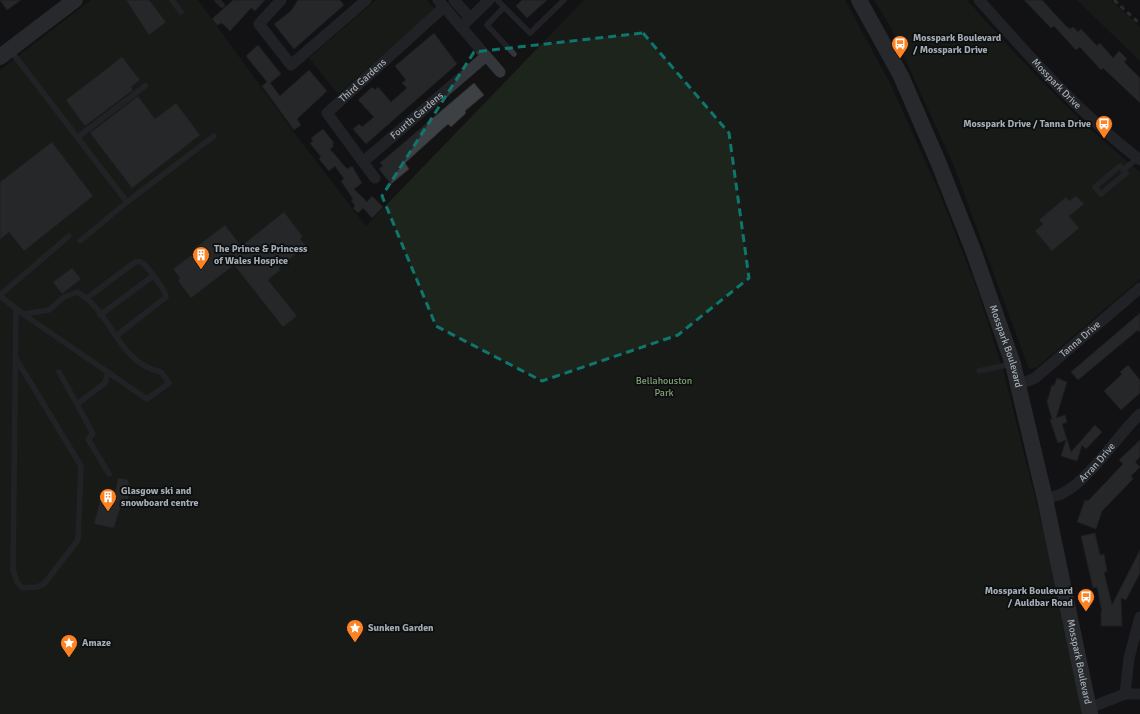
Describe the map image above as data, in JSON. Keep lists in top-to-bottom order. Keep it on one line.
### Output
{"streets":{"street":["Third Gardens","Mosspark Drive","Fourth Gardens","Tanna Drive","Mosspark Boulevard","Arran Drive"]},"crossings":[["Third Gardens","Fourth Gardens"],["Tanna Drive","Mosspark Boulevard"],["Mosspark Boulevard","Arran Drive"]],"parks":["Bellahouston Park"],"places":{"bus stop":["Mosspark Boulevard / Mosspark Drive","Mosspark Drive / Tanna Drive","Mosspark Boulevard / Auldbar Road"],"building":["The Prince & Princess of Wales Hospice","Glasgow ski and snowboard centre"],"place":["Sunken Garden","Amaze"]}}
